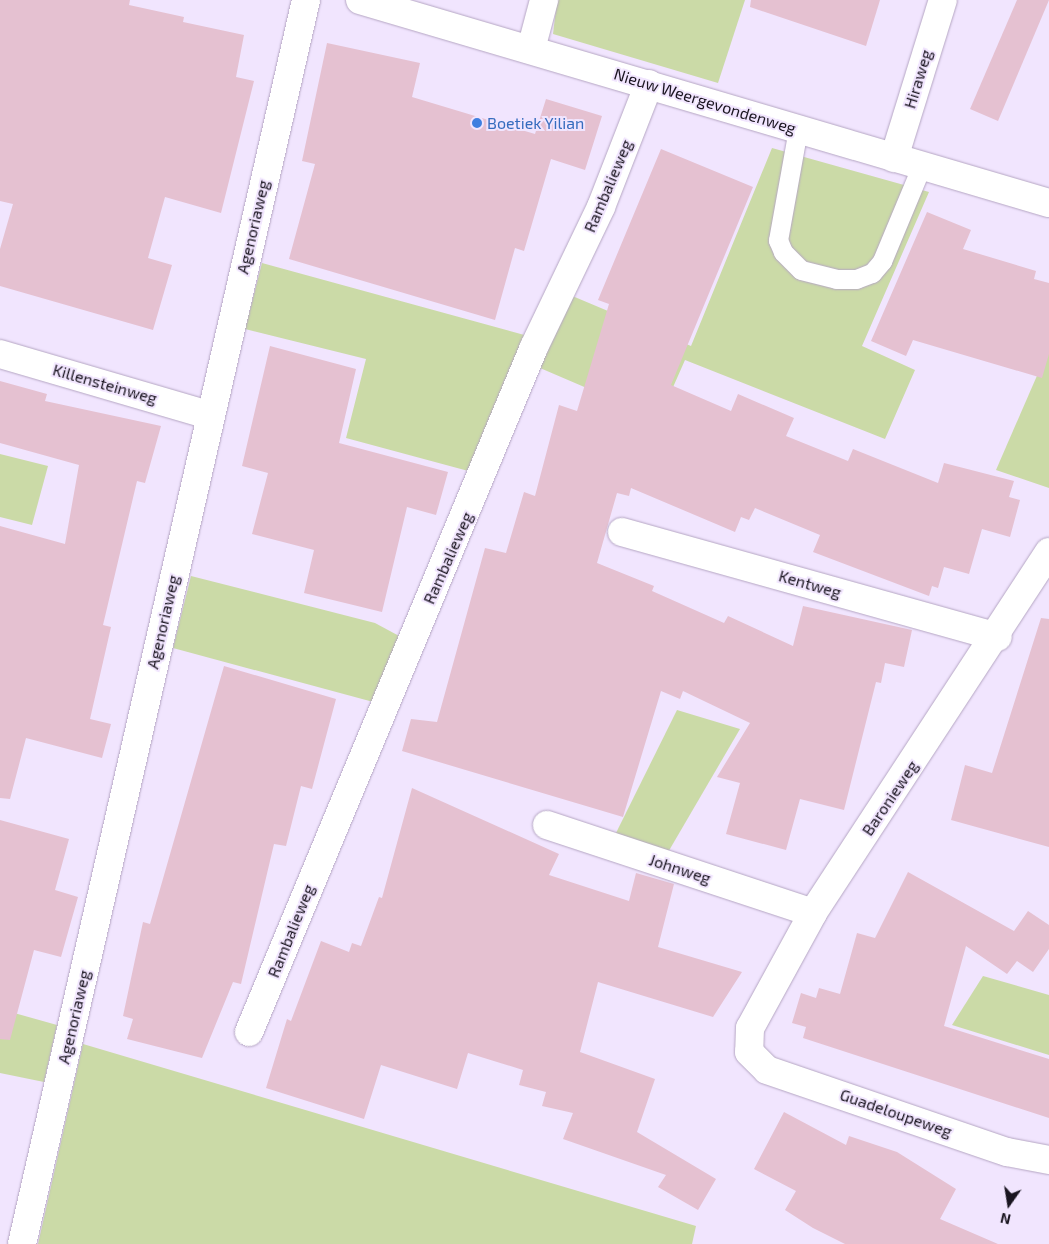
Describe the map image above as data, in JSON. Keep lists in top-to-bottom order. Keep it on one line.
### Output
{"streets":{"street":["Hiraweg","Nieuw Weergevondenweg","Rambalieweg","Agenoriaweg","Killensteinweg","Kentweg","Baronieweg","Johnweg","Guadeloupeweg"]},"crossings":[["Hiraweg","Nieuw Weergevondenweg"],["Nieuw Weergevondenweg","Rambalieweg"],["Agenoriaweg","Killensteinweg"],["Kentweg","Baronieweg"],["Baronieweg","Johnweg"],["Baronieweg","Guadeloupeweg"]],"places":["Boetiek Yilian"],"north":"bottom"}
